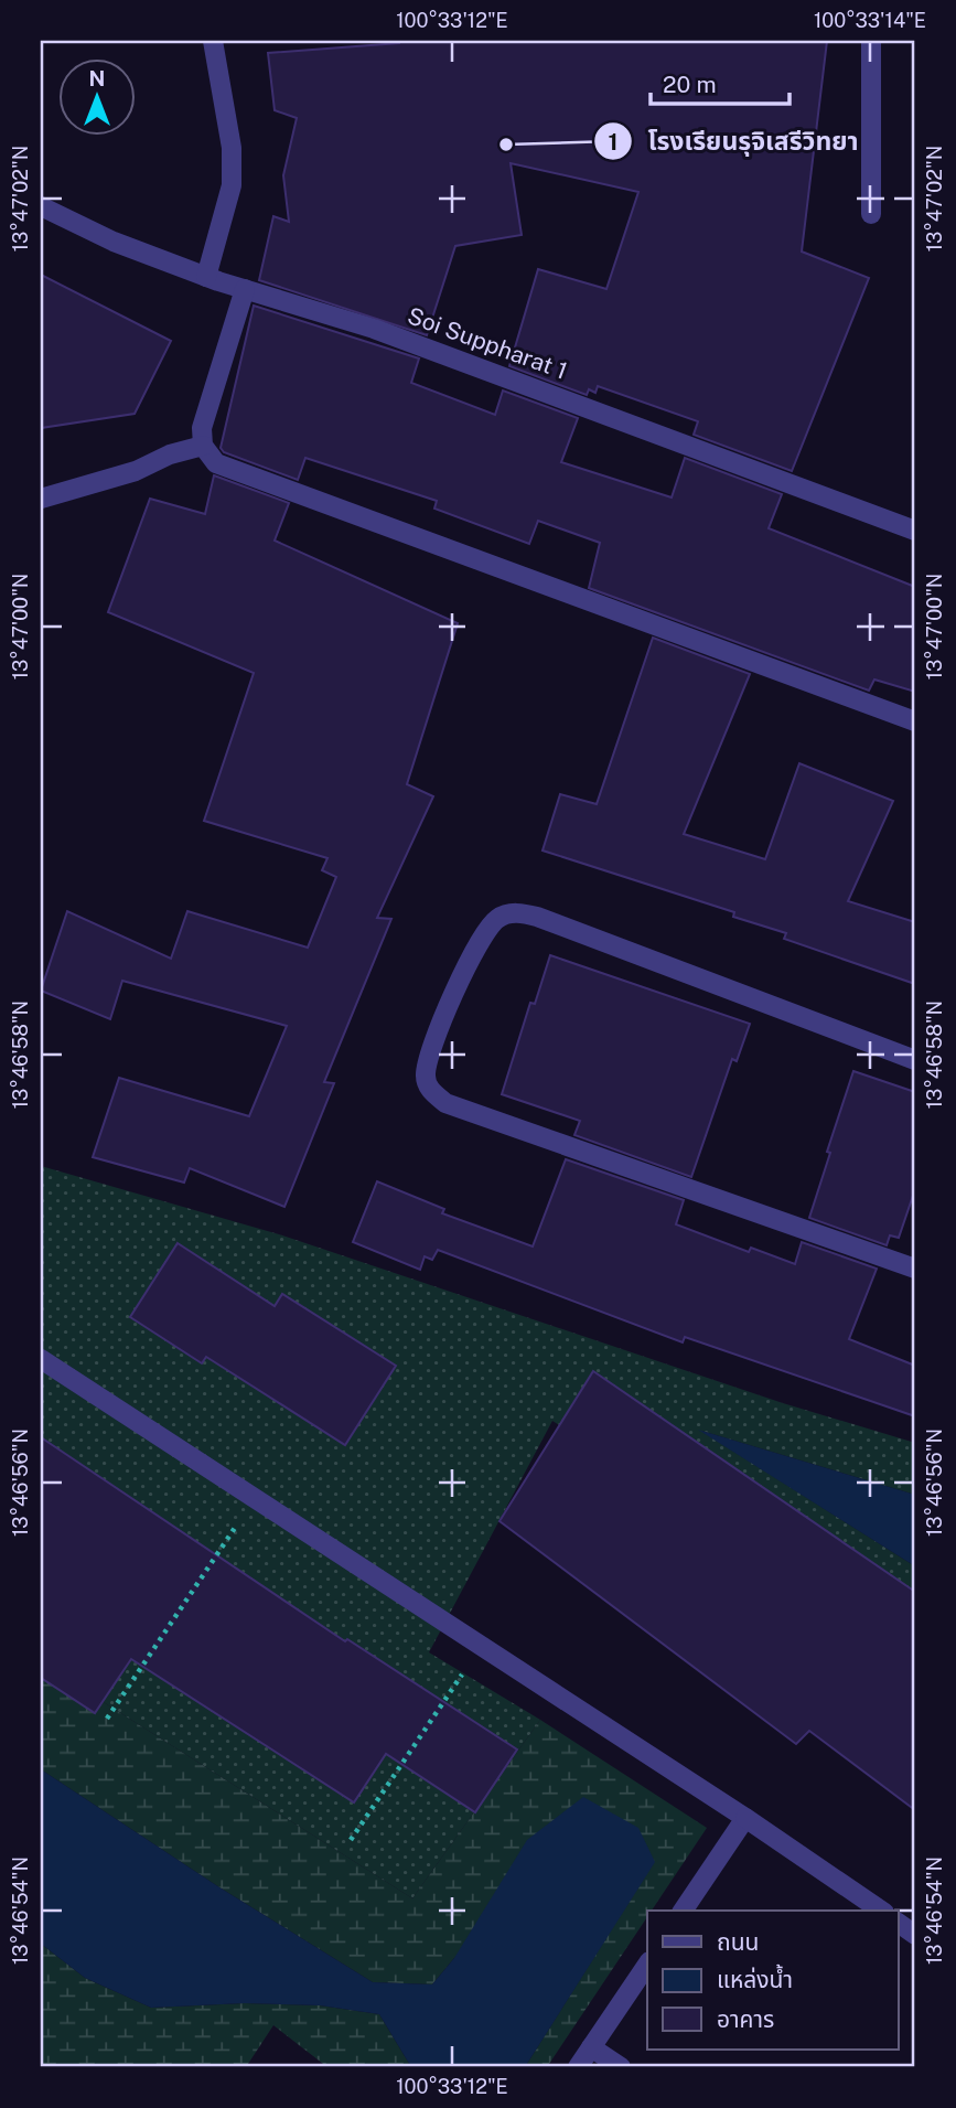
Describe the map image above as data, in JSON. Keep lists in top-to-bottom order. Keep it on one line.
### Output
{"streets":{"street":["Soi Suppharat 1"]},"places":["โรงเรียนรุจิเสรีวิทยา"],"legend":["ถนน","แหล่งน้ำ","อาคาร"],"scale_bar":"20 m","north":"top","coordinates":["100°33'12\"E","100°33'14\"E","13°47'02\"N","13°47'00\"N","13°46'58\"N","13°46'56\"N","13°46'54\"N"]}
